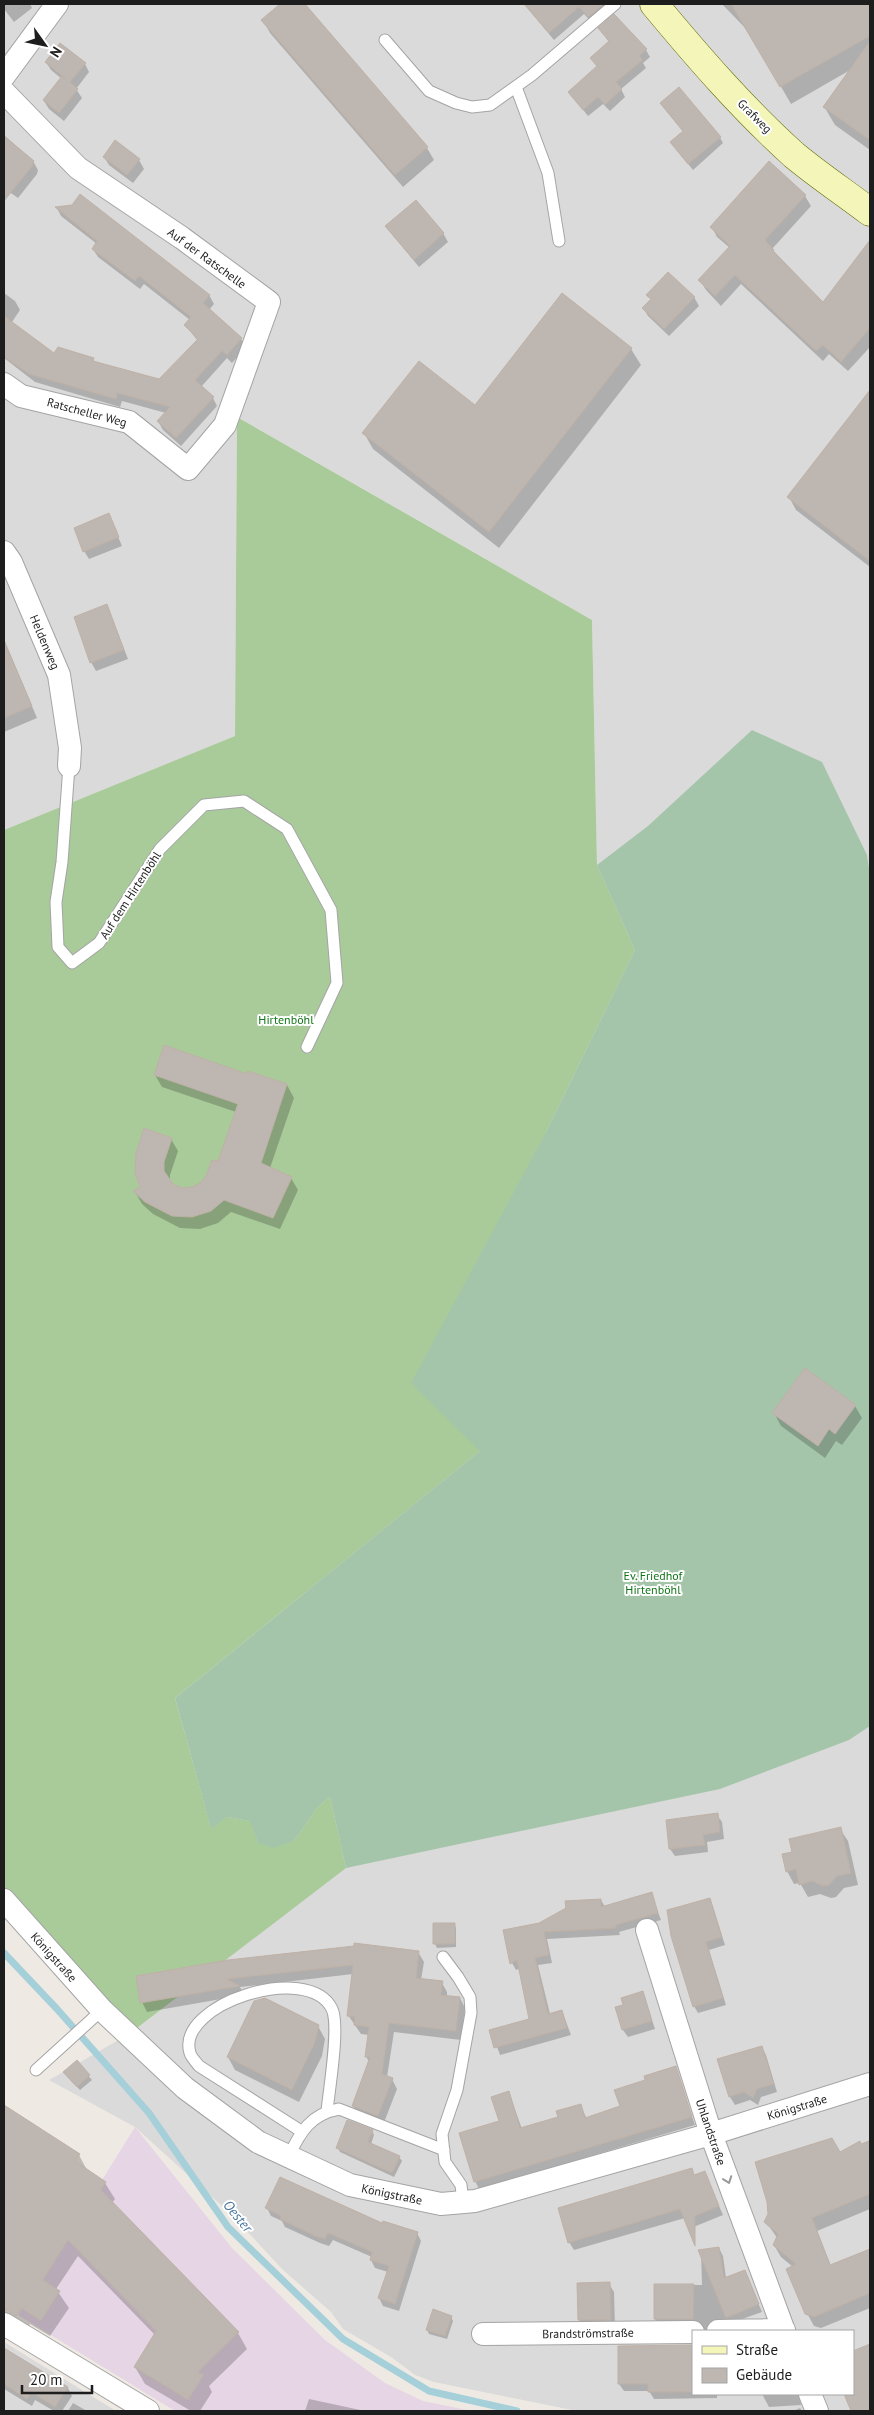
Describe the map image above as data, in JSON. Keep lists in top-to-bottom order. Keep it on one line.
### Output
{"streets":{"main road":["Grafweg"],"street":["Auf der Ratschelle","Ratscheller Weg","Heldenweg","Königstraße","Uhlandstraße","Brandströmstraße"],"lane":["Auf dem Hirtenböhl"]},"crossings":[["Auf der Ratschelle","Ratscheller Weg"],["Heldenweg","Auf dem Hirtenböhl"],["Königstraße","Uhlandstraße"]],"one_way":["Uhlandstraße"],"water":["Oester"],"parks":["Hirtenböhl","Ev. Friedhof Hirtenböhl"],"legend":["Straße","Gebäude"],"scale_bar":"20 m","north":"bottom right"}
